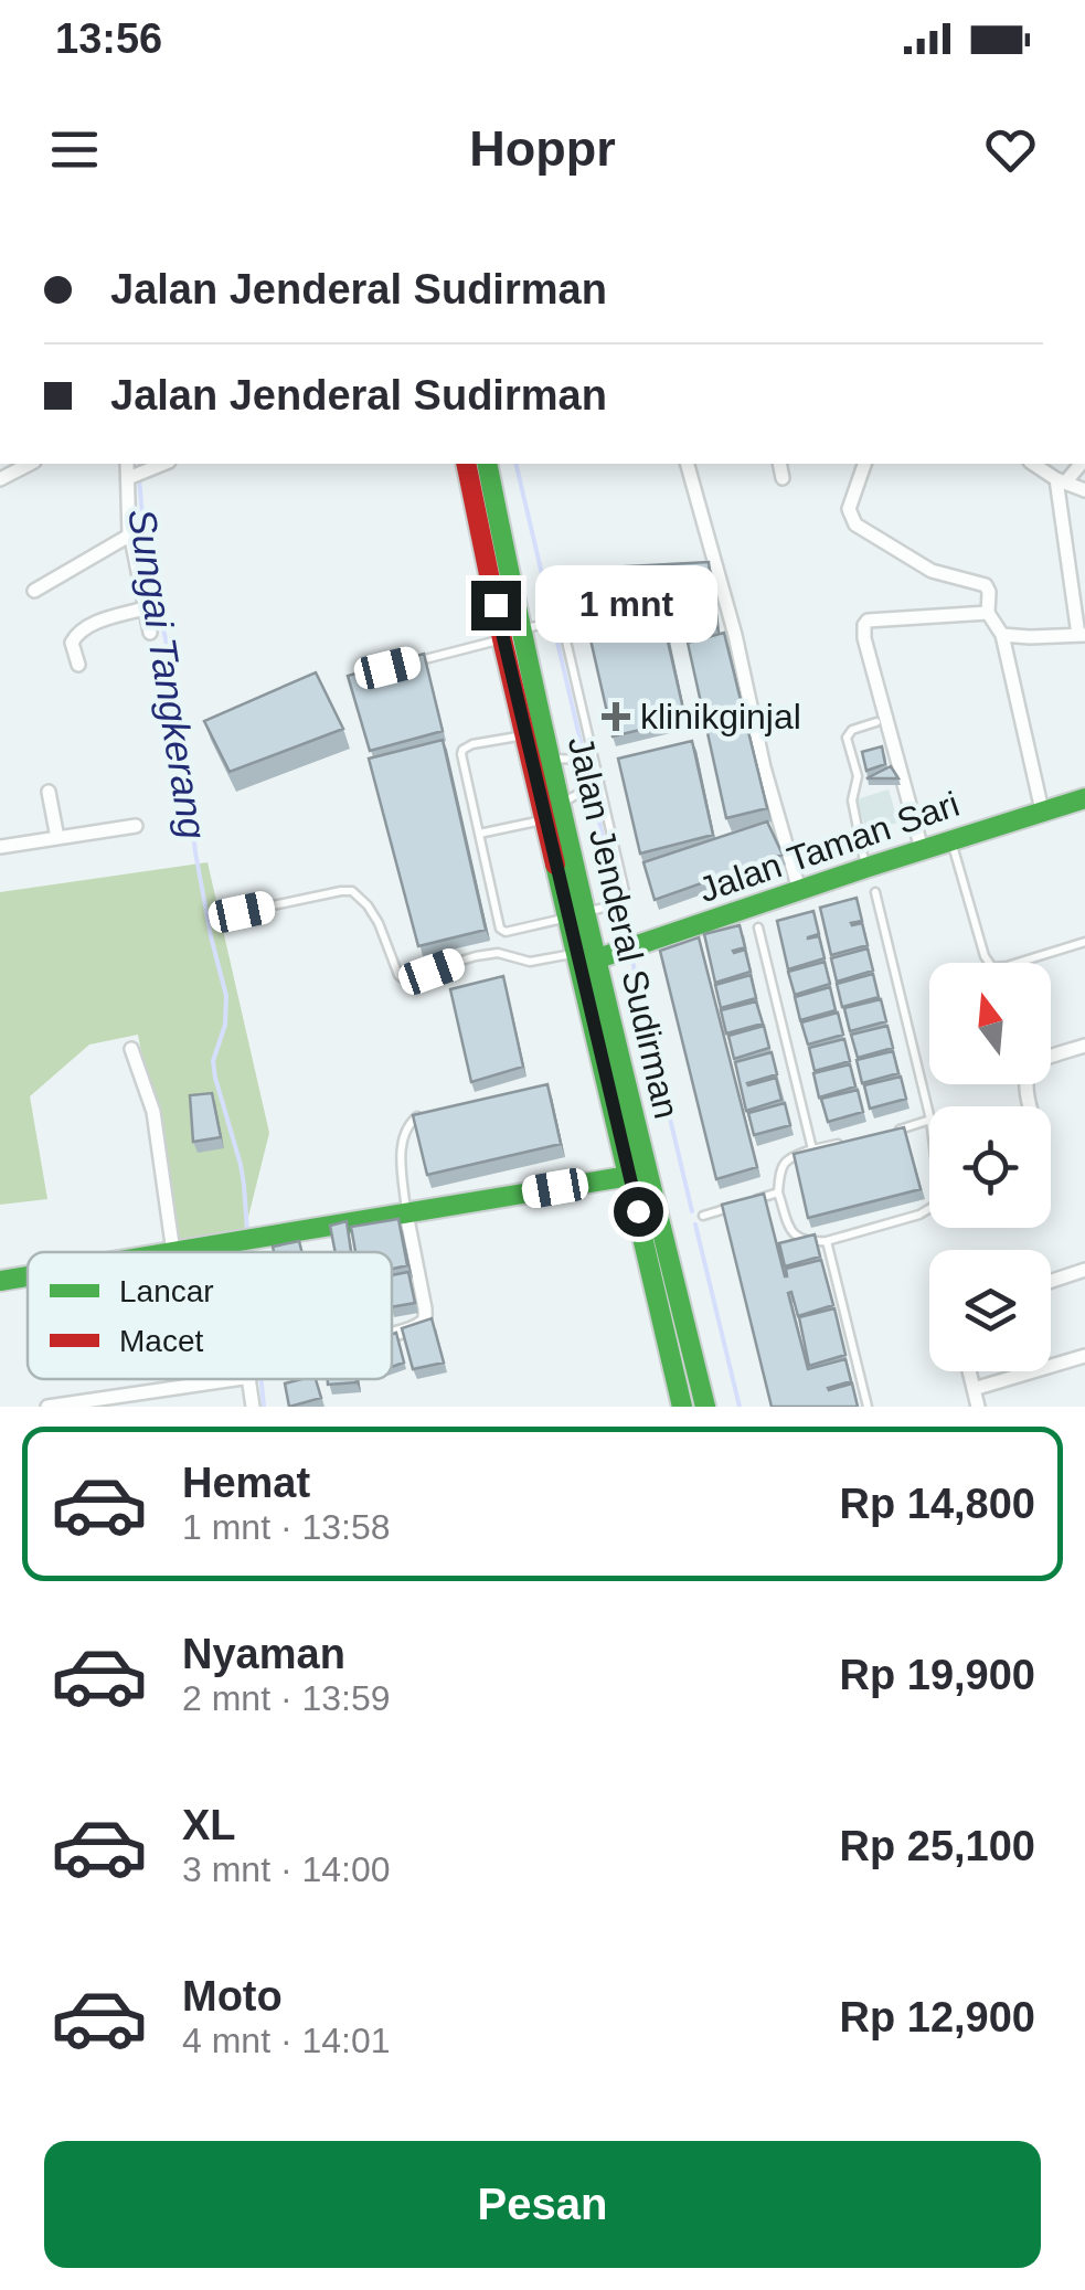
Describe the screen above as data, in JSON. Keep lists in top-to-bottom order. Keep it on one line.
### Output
{"streets":{"main road":["Jalan Taman Sari","Jalan Jenderal Sudirman"]},"crossings":[["Jalan Taman Sari","Jalan Jenderal Sudirman"]],"water":["Sungai Tangkerang"],"places":{"health":["klinikginjal"]},"legend":["Lancar","Macet"],"north":"top","page":{"status":"13:56","header":"Hoppr","banner":["Jalan Jenderal Sudirman","Jalan Jenderal Sudirman"],"bubble":"1 mnt","list":[{"name":"Hemat","note":"1 mnt · 13:58","value":"Rp 14,800"},{"name":"Nyaman","note":"2 mnt · 13:59","value":"Rp 19,900"},{"name":"XL","note":"3 mnt · 14:00","value":"Rp 25,100"},{"name":"Moto","note":"4 mnt · 14:01","value":"Rp 12,900"}],"buttons":"Pesan"}}
